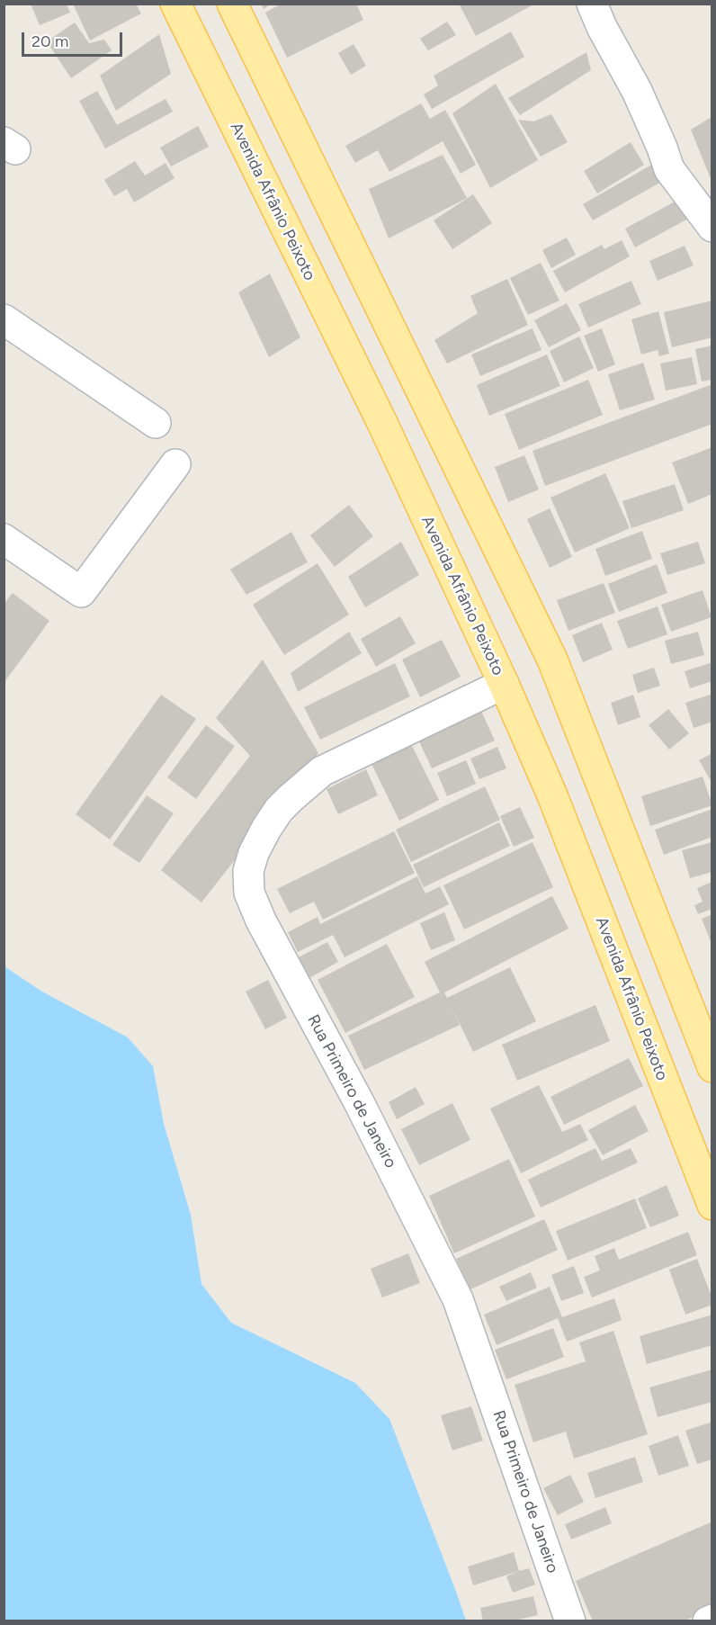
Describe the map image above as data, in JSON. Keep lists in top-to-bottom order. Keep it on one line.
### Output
{"streets":{"main road":["Avenida Afrânio Peixoto"],"street":["Rua Primeiro de Janeiro"]},"crossings":[["Avenida Afrânio Peixoto","Rua Primeiro de Janeiro"]],"scale_bar":"20 m"}
